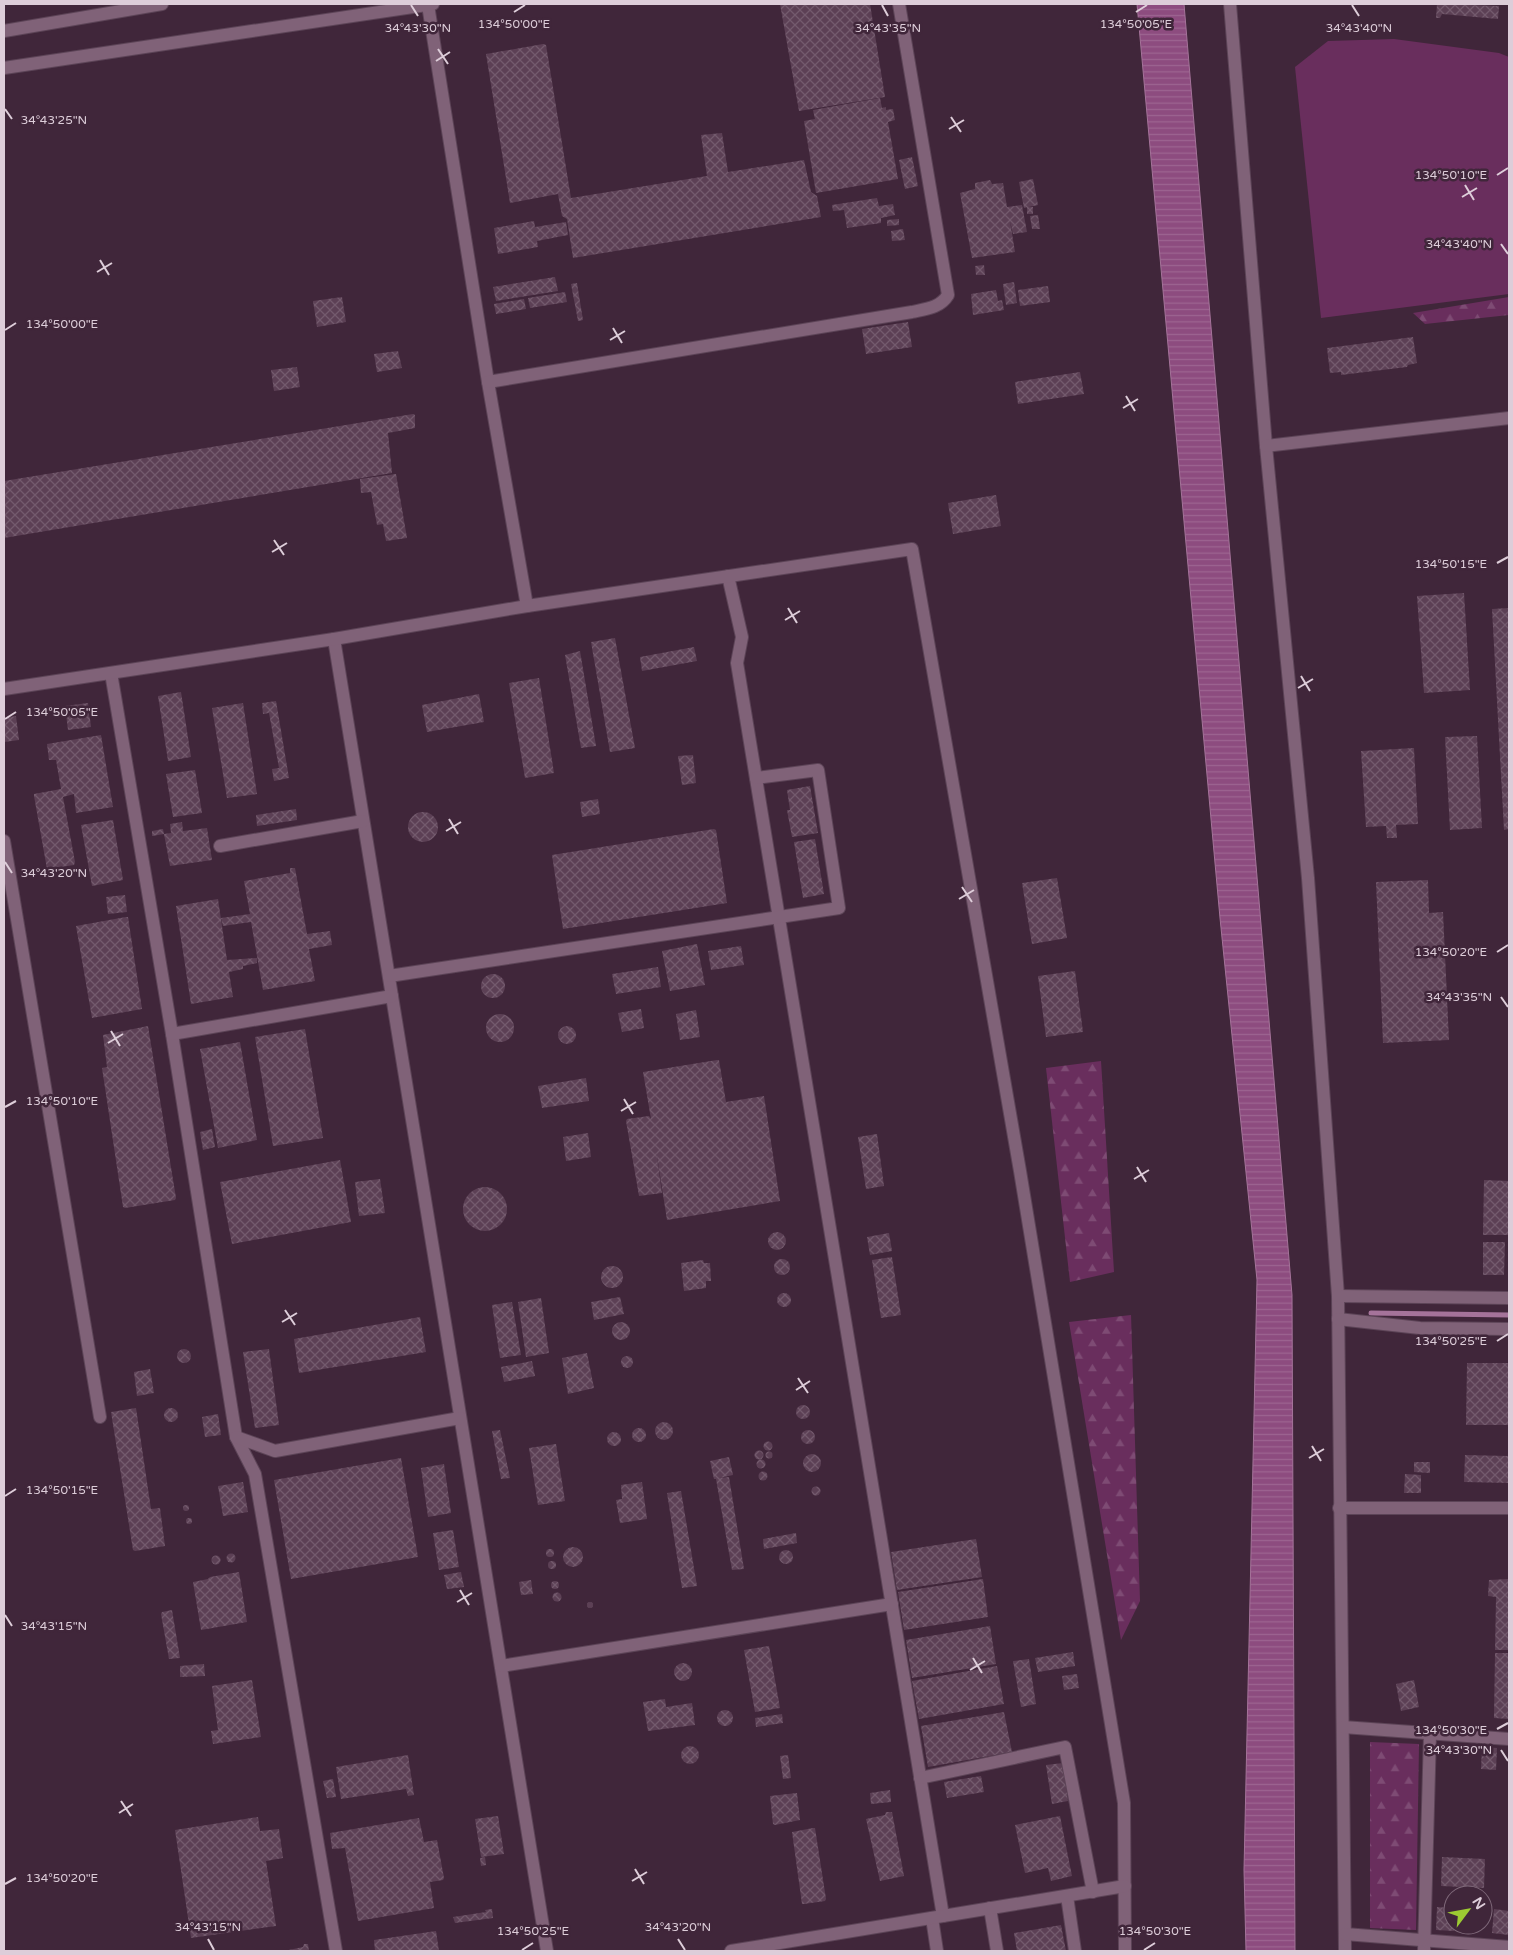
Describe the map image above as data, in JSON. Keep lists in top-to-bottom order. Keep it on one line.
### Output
{"north":"top right","coordinates":["134°50'05\"E","134°50'00\"E","34°43'30\"N","34°43'35\"N","34°43'40\"N","34°43'25\"N","134°50'10\"E","134°50'15\"E","34°43'20\"N","134°50'20\"E","134°50'25\"E","34°43'15\"N","134°50'30\"E"]}
